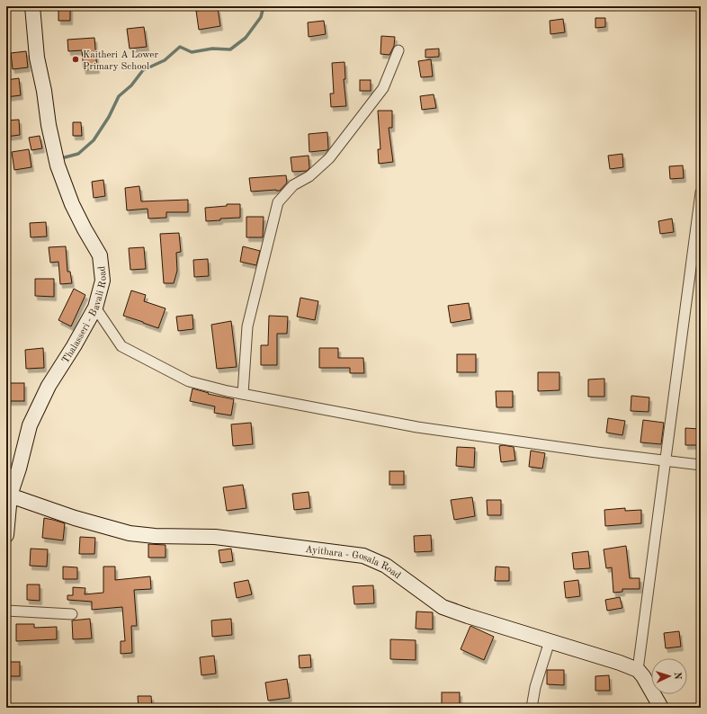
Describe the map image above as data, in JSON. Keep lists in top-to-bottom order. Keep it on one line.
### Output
{"streets":{"main road":["Thalasseri - Bavali Road","Ayithara - Gosala Road"]},"crossings":[["Thalasseri - Bavali Road","Ayithara - Gosala Road"]],"places":["Kaitheri A Lower Primary School"],"north":"right"}
